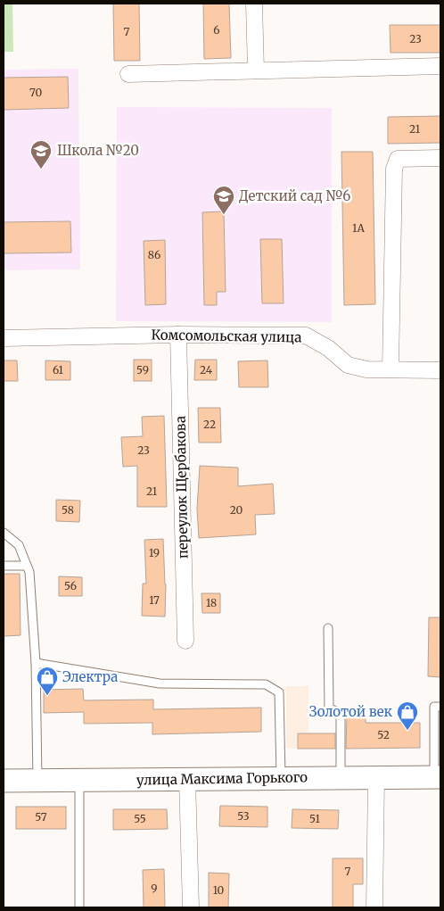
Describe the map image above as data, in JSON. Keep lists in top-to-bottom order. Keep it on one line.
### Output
{"streets":{"main road":["улица Максима Горького"],"street":["Комсомольская улица","переулок Щербакова"]},"crossings":[["Комсомольская улица","переулок Щербакова"]],"places":{"school or university":["Школа №20","Детский сад №6"],"shop":["Электра","Золотой век"]},"house_numbers":["6","7","23","70","21","1А","86","61","59","24","22","23","21","58","20","19","56","17","18","52","53","57","55","51","7","9","10"]}
